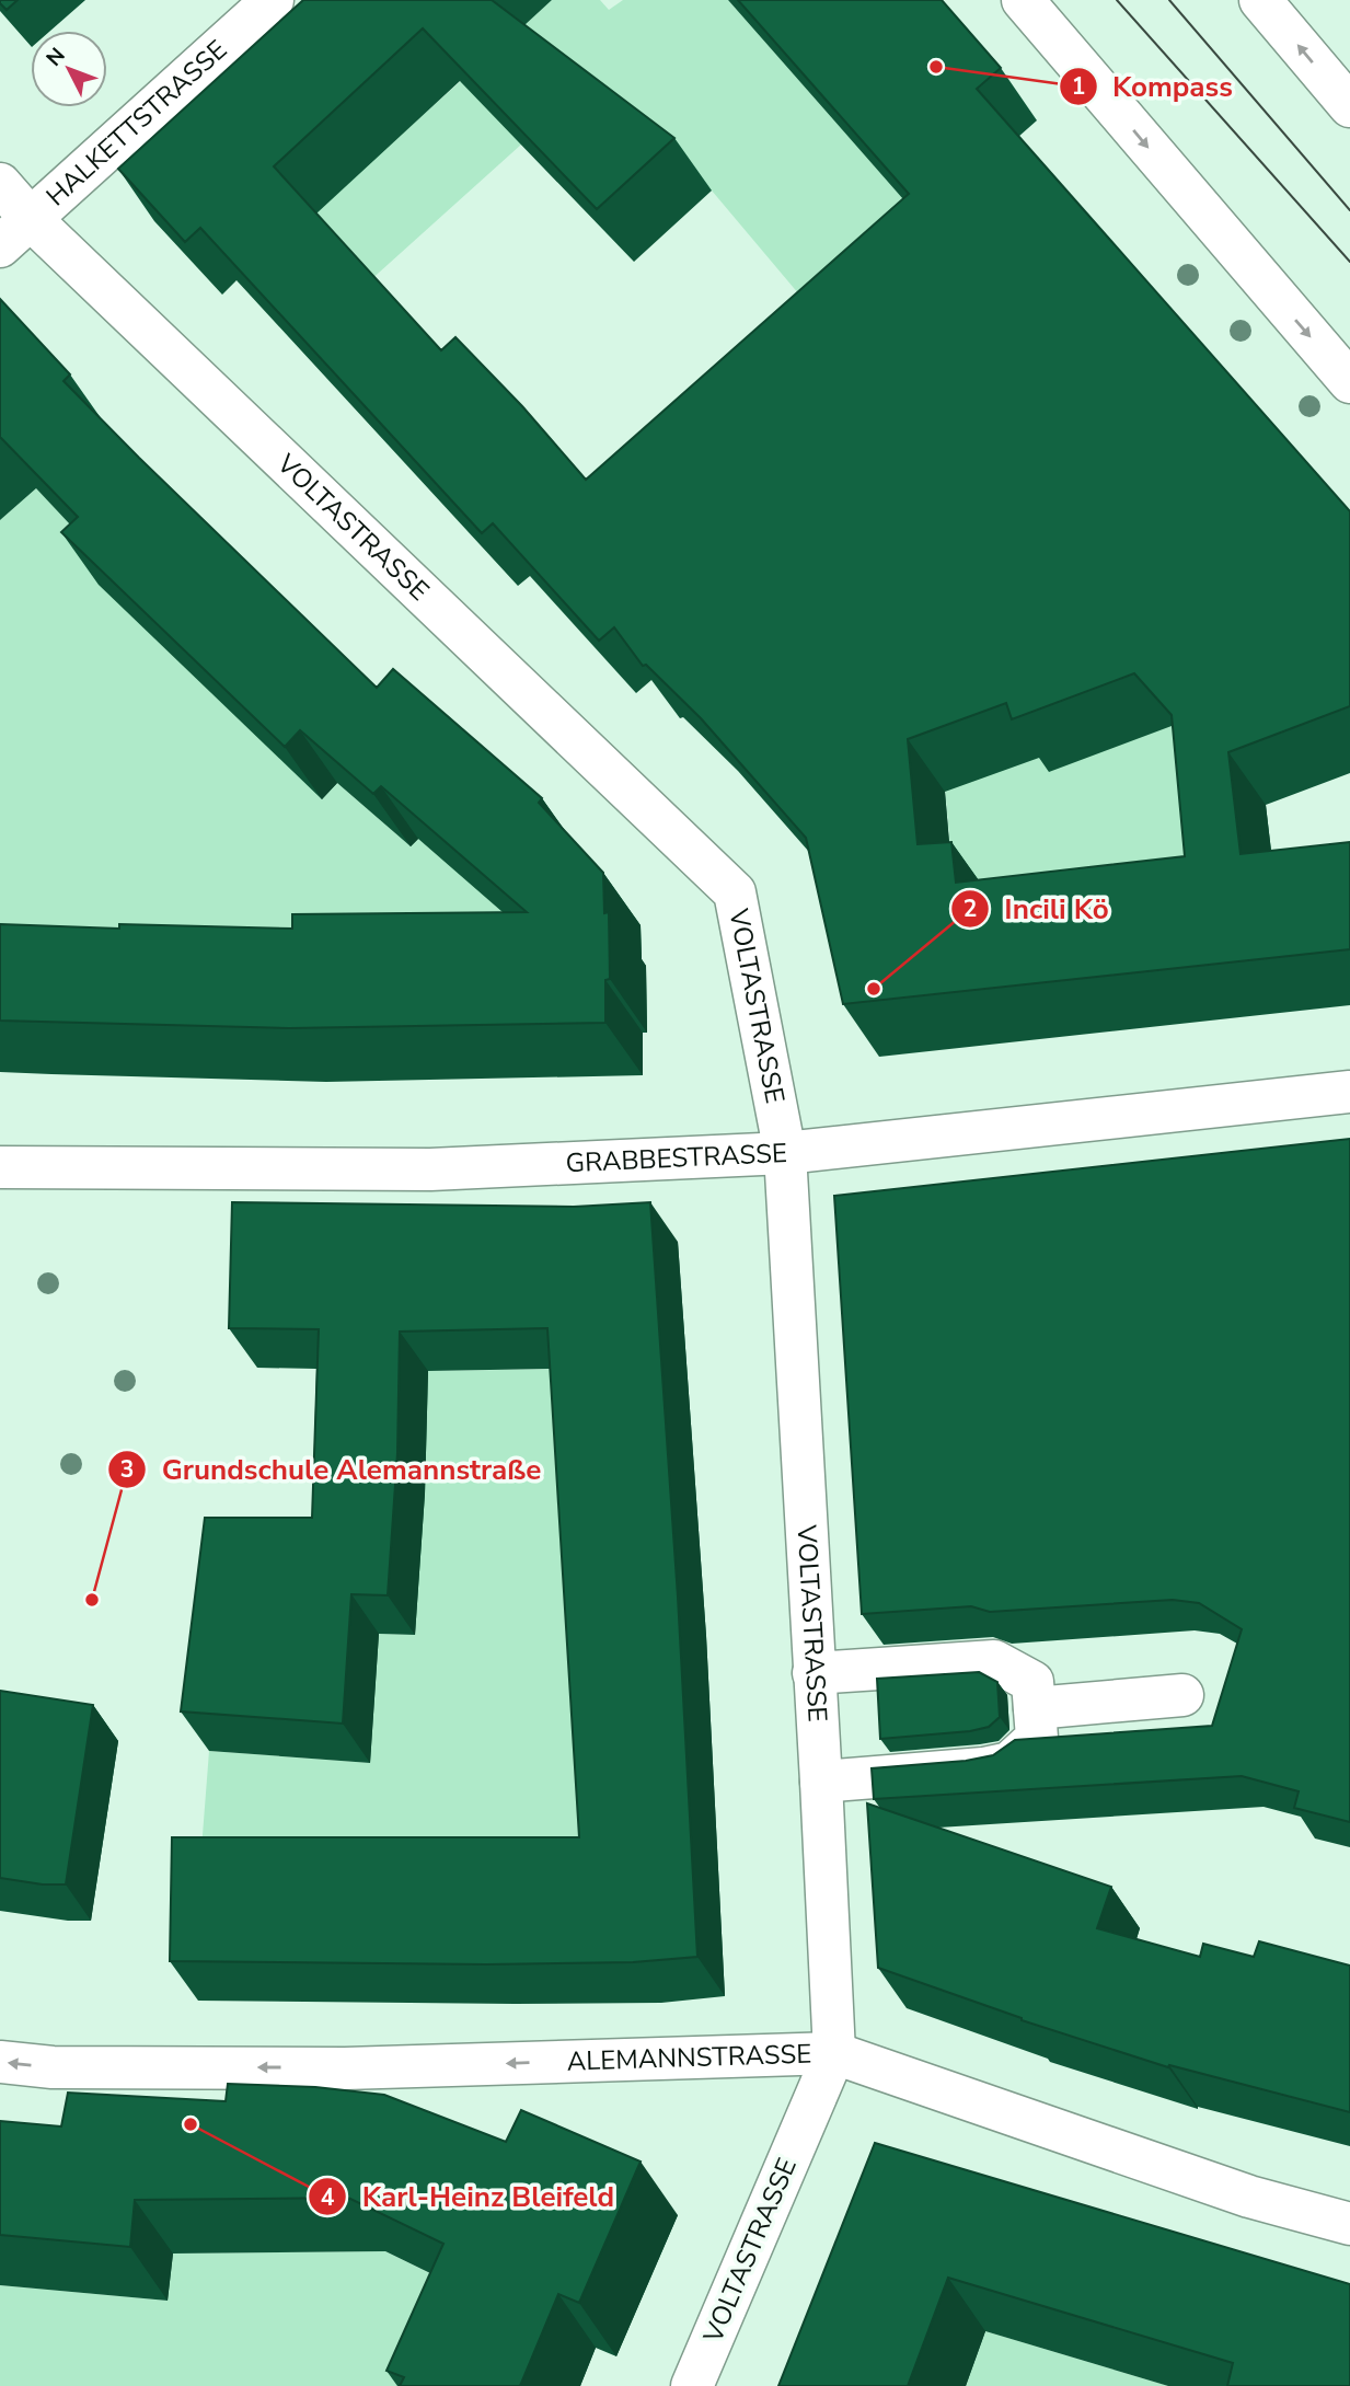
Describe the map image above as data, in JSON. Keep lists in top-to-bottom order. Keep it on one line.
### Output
{"streets":{"street":["HALKETTSTRASSE","VOLTASTRASSE","GRABBESTRASSE","ALEMANNSTRASSE"]},"crossings":[["HALKETTSTRASSE","VOLTASTRASSE"],["VOLTASTRASSE","GRABBESTRASSE"],["VOLTASTRASSE","ALEMANNSTRASSE"]],"one_way":["ALEMANNSTRASSE"],"places":["Kompass","Incili Kö","Grundschule Alemannstraße","Karl-Heinz Bleifeld"],"north":"top left"}
